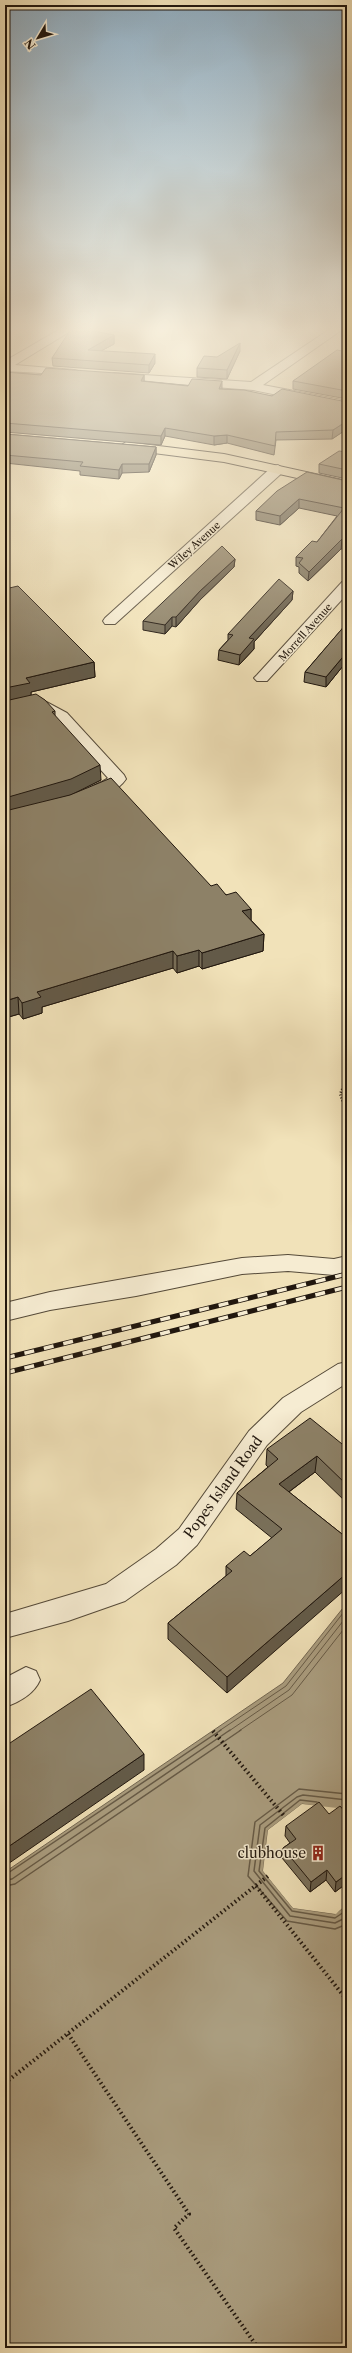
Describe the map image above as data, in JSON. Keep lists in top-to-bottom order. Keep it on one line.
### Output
{"streets":{"street":["Wiley Avenue","Morrell Avenue","Popes Island Road"]},"places":{"building":["clubhouse"]},"north":"bottom left"}
